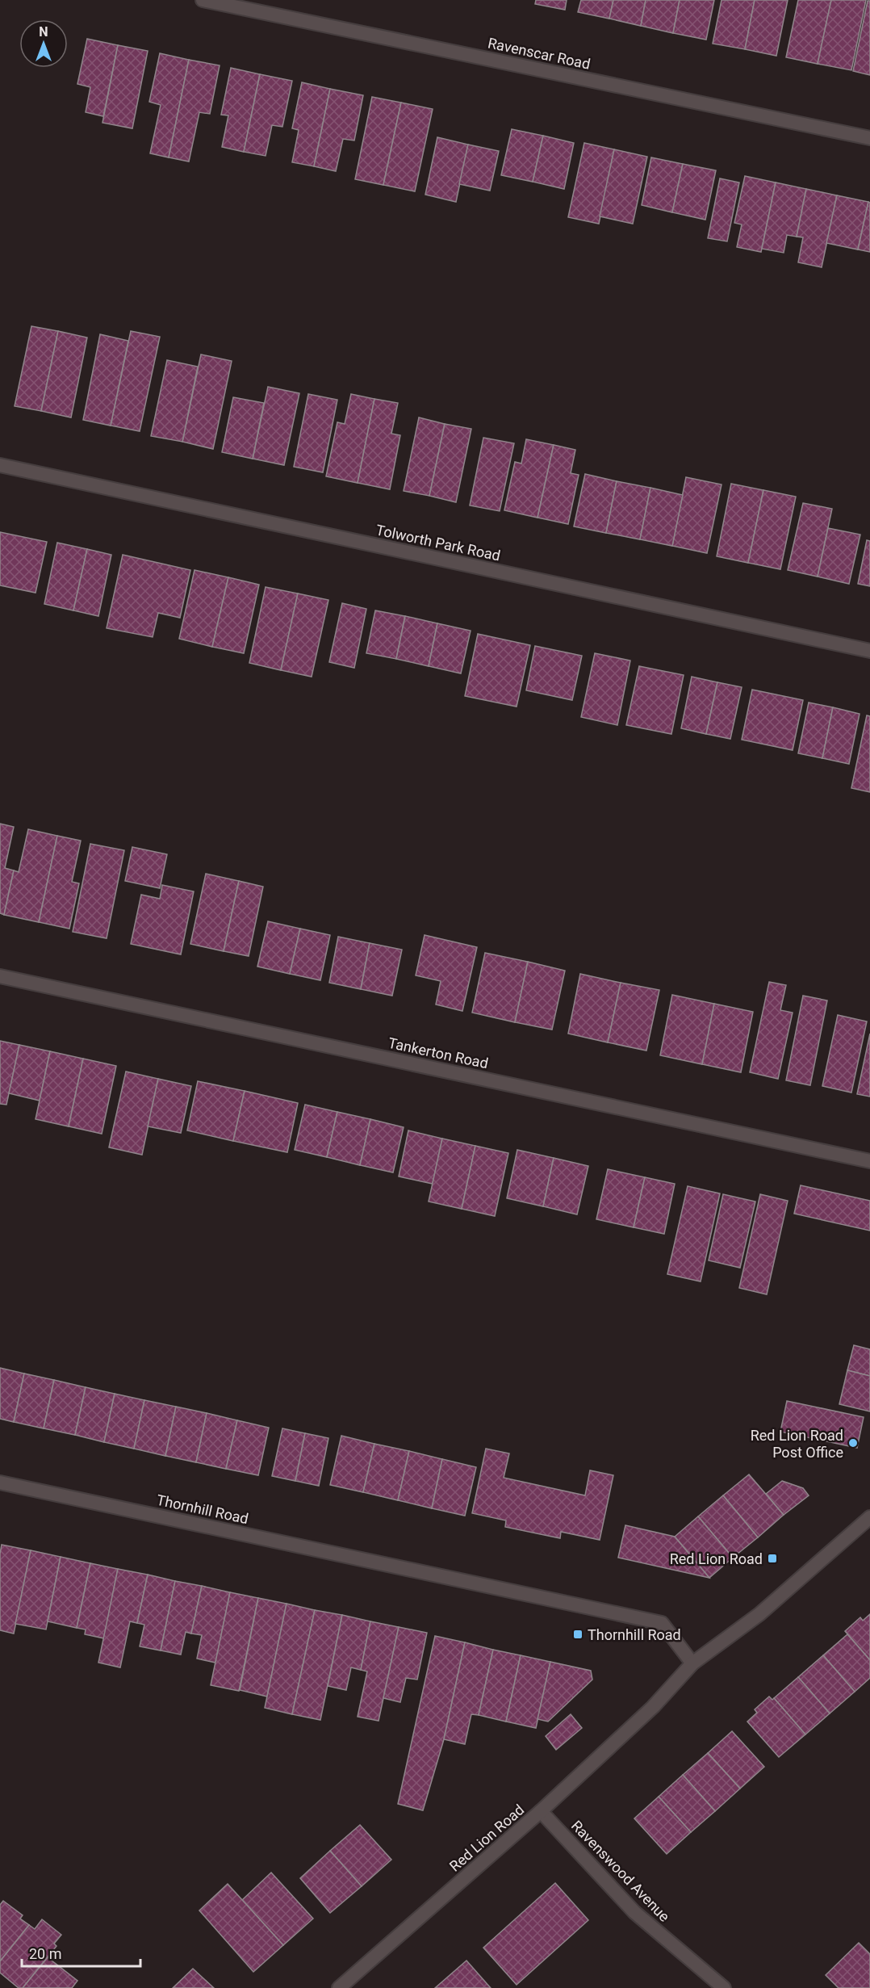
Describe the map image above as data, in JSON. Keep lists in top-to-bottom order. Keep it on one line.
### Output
{"streets":{"street":["Ravenscar Road","Tolworth Park Road","Tankerton Road","Thornhill Road","Red Lion Road","Ravenswood Avenue"]},"crossings":[["Thornhill Road","Red Lion Road"],["Red Lion Road","Ravenswood Avenue"]],"places":{"other":["Red Lion Road Post Office"],"transit":["Red Lion Road","Thornhill Road"]},"scale_bar":"20 m","north":"top"}
